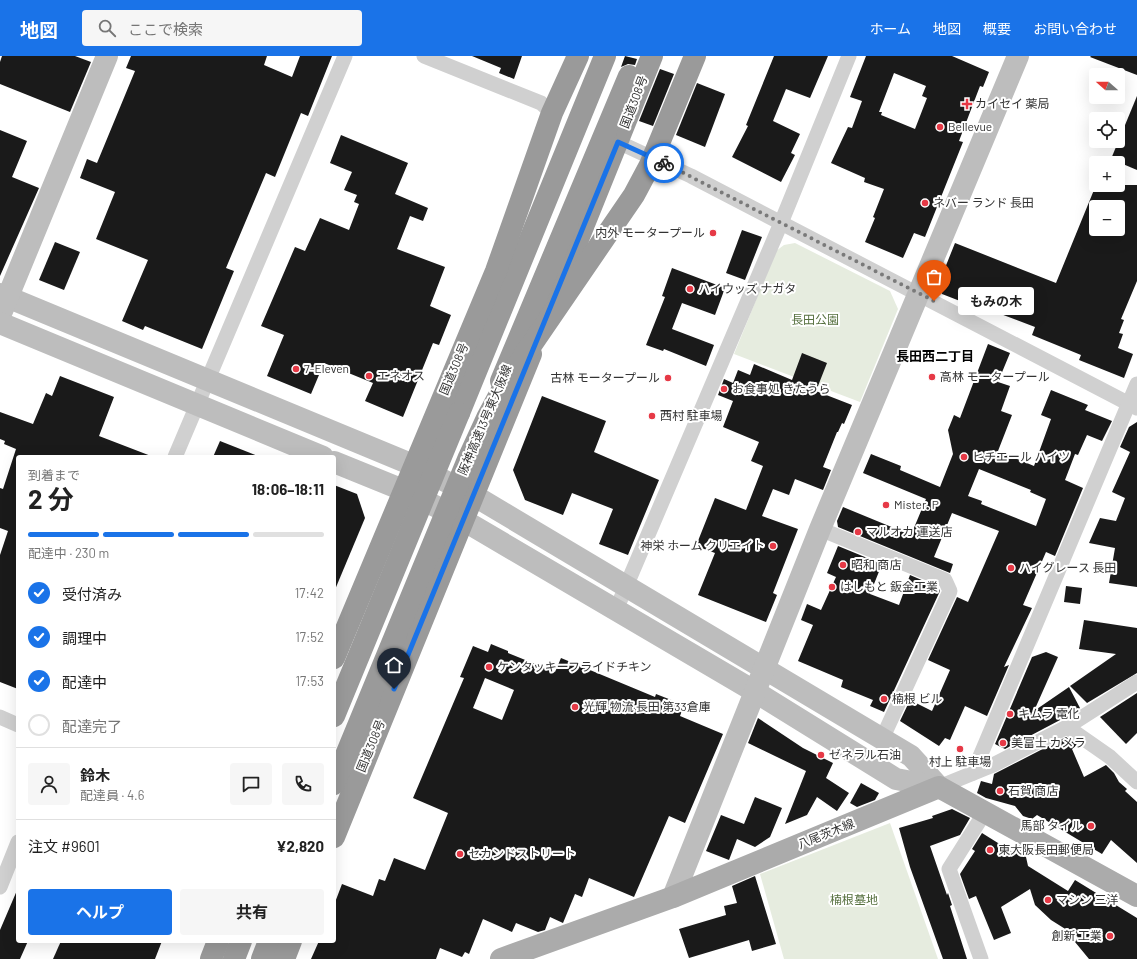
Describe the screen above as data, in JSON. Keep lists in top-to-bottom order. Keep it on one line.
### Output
{"streets":{"highway":["国道308号","阪神高速13号東大阪線"],"main road":["八尾茨木線"]},"districts":["長田西二丁目"],"parks":["長田公園","楠根墓地"],"places":{"health":["カイセイ 薬局"],"other":["Bellevue","ネバー ランド 長田","内外 モータープール","ハイウッズ ナガタ","もみの木","7-Eleven","エネオス","高林 モータープール","古林 モータープール","お食事処 きたうら","西村 駐車場","ヒチエール ハイツ","Mister. P","マルオカ 運送店","神栄 ホーム クリエイト","昭和 商店","ハイグレース 長田","はしもと 鈑金工業","ケンタッキーフライドチキン","楠根 ビル","光輝 物流 長田 第33倉庫","キムラ 電化","美富士 カメラ","村上 駐車場","ゼネラル石油","石賀 商店","馬部 タイル","東大阪長田郵便局","セカンドストリート","マシン 三洋","創新 工業"]},"north":"left","page":{"header":"地図","search":"ここで検索","nav":["ホーム","地図","概要","お問い合わせ"],"map_buttons":["+","−"],"bubble":"もみの木","heading":["2 分","到着まで","18:06–18:11"],"panel":["鈴木","配達員 · 4.6","注文 #9601","¥2,820"],"bar":"配達中 · 230 m","list":[["受付済み","17:42"],["調理中","17:52"],["配達中","17:53"],"配達完了"],"buttons":["ヘルプ","共有"]}}
